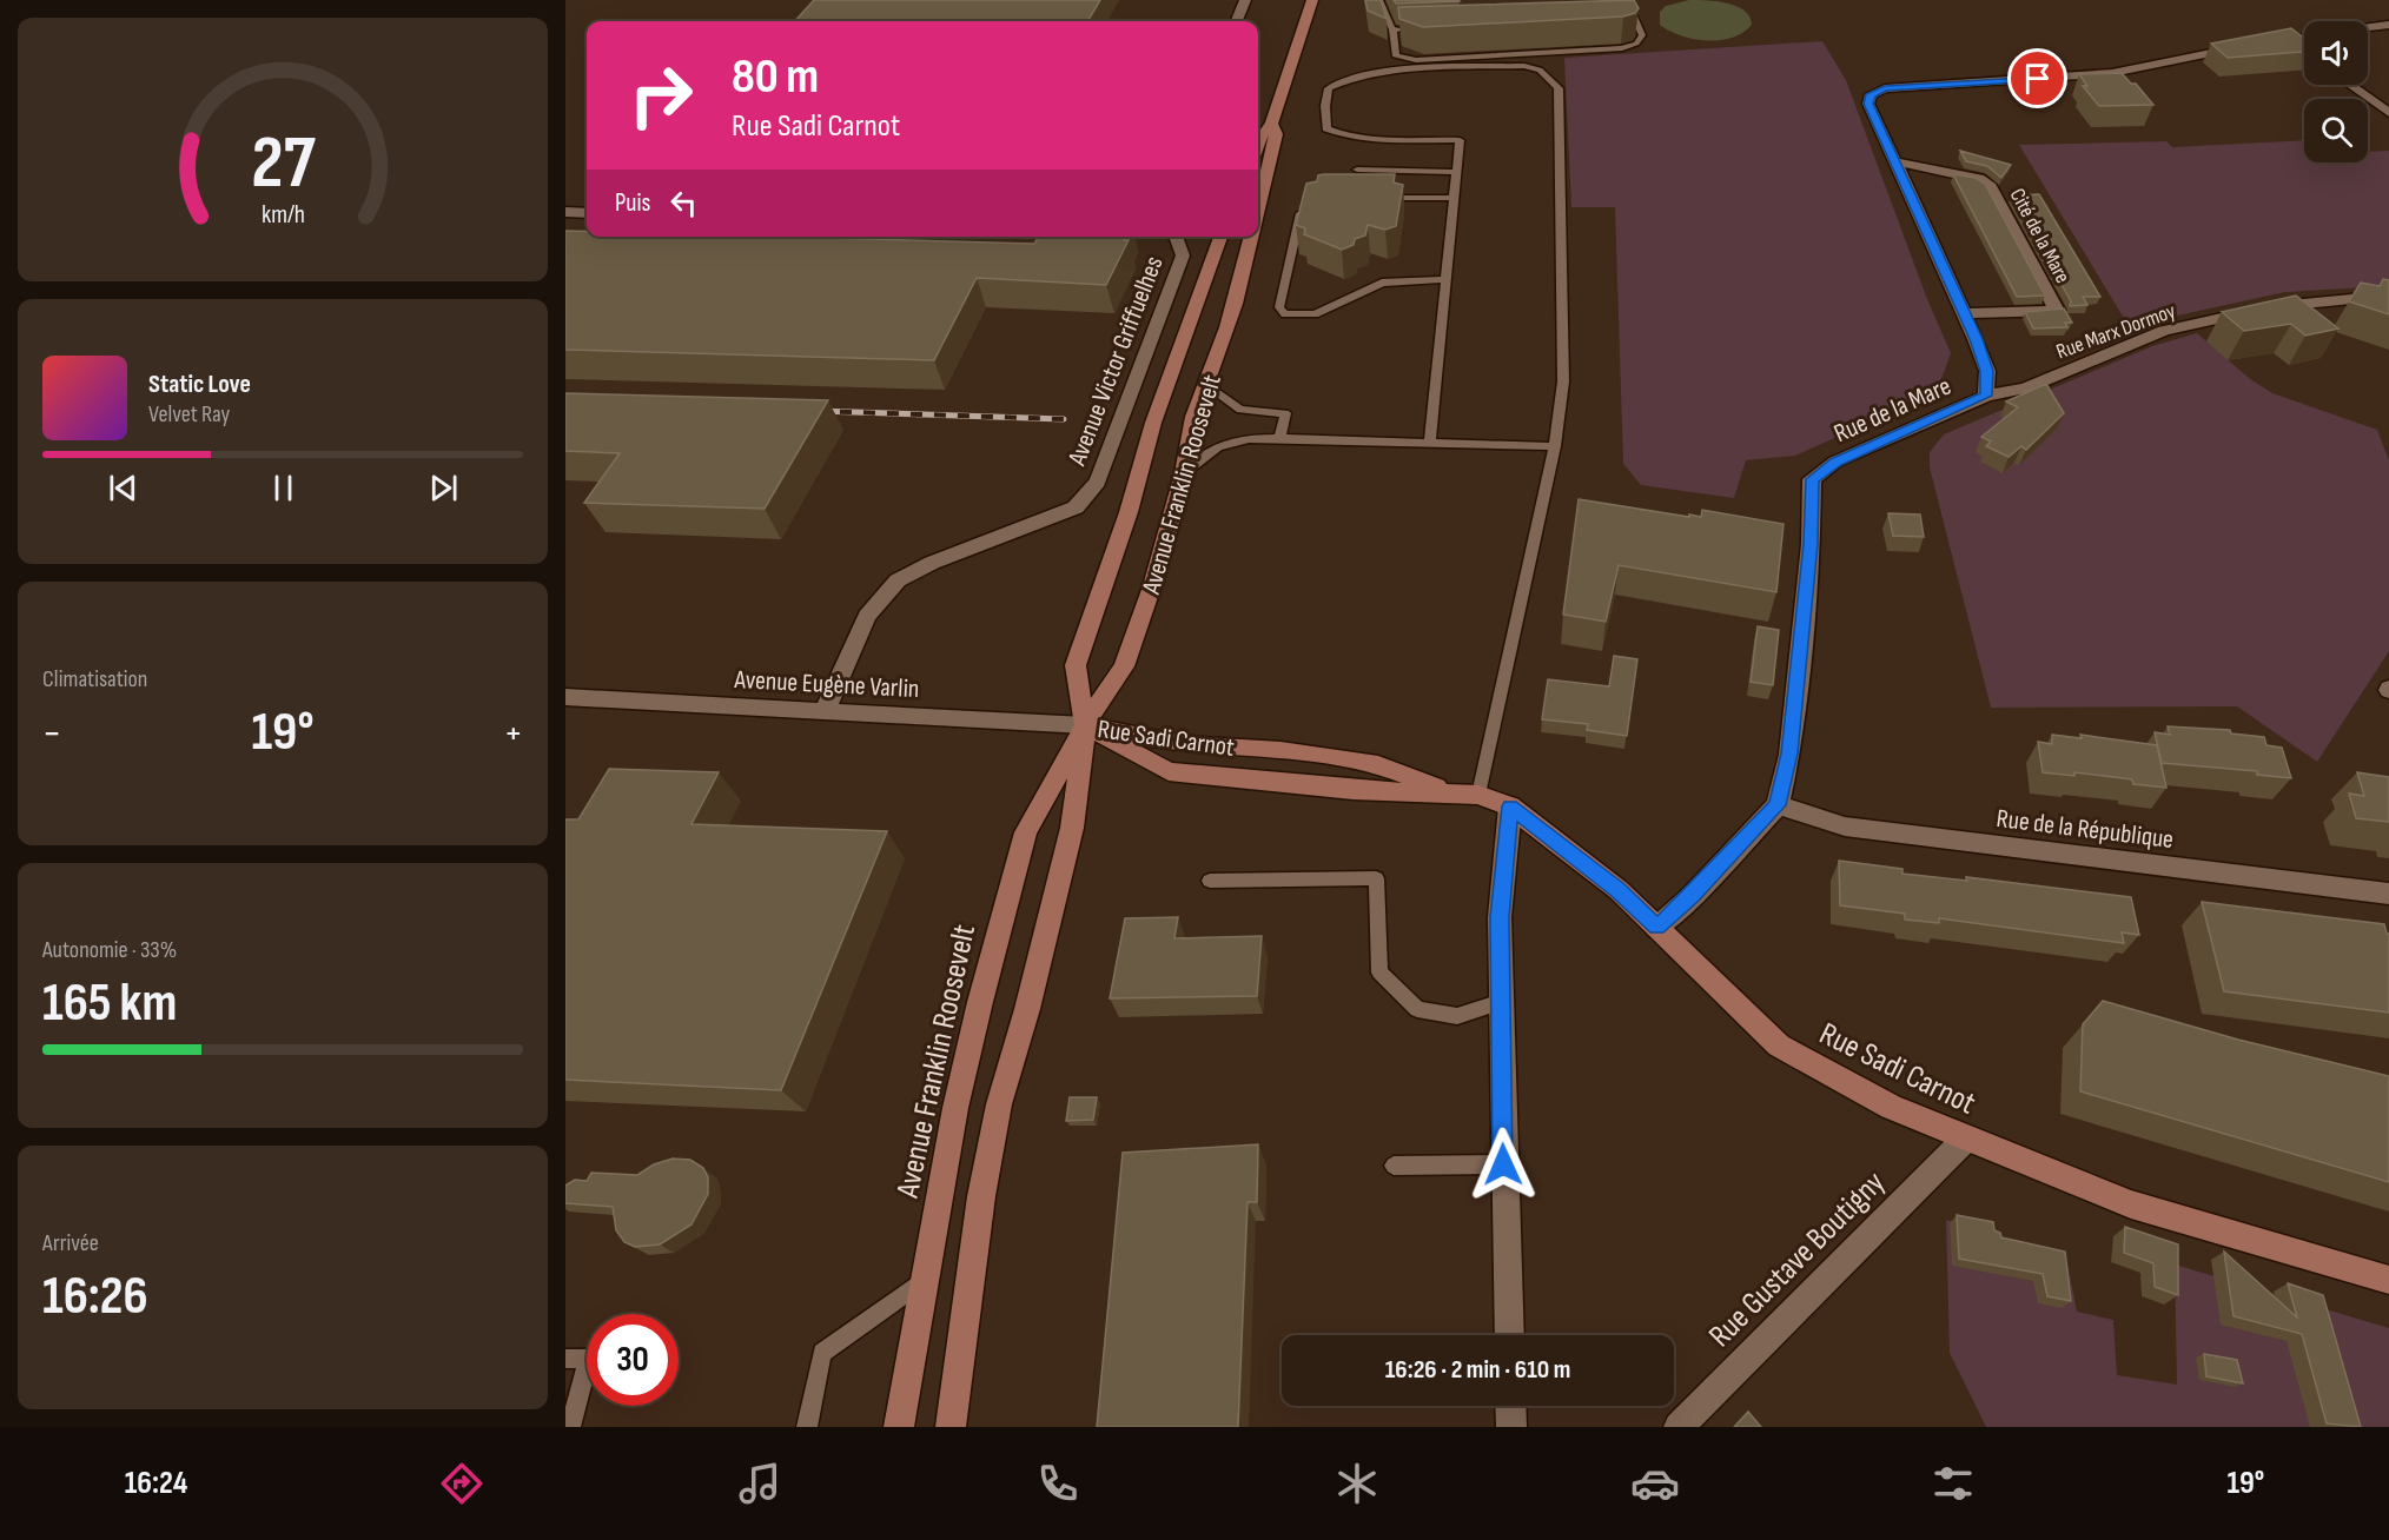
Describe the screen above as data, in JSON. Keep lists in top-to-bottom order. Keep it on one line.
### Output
{"streets":{"main road":["Avenue Franklin Roosevelt","Rue Sadi Carnot"],"street":["Cité de la Mare","Rue Marx Dormoy","Avenue Victor Griffuelhes","Rue de la Mare","Avenue Eugène Varlin","Rue de la République","Rue Gustave Boutigny"]},"crossings":[["Cité de la Mare","Rue de la Mare"],["Rue Marx Dormoy","Rue de la Mare"],["Avenue Victor Griffuelhes","Avenue Eugène Varlin"],["Rue de la Mare","Rue de la République"],["Avenue Franklin Roosevelt","Avenue Eugène Varlin"],["Avenue Franklin Roosevelt","Rue Sadi Carnot"],["Avenue Eugène Varlin","Rue Sadi Carnot"],["Rue Sadi Carnot","Rue Gustave Boutigny"]],"page":{"turn":["80 m","Rue Sadi Carnot"],"then":"Puis","song":["Static Love","Velvet Ray"],"tile":["Climatisation",["Autonomie · 33%","165 km"],["Arrivée","16:26"]],"heat":["−","19°","+"],"limit":"30","trip":"16:26 · 2 min · 610 m","tabs":["16:24","19°"],"gauge":["27","km/h"]}}
